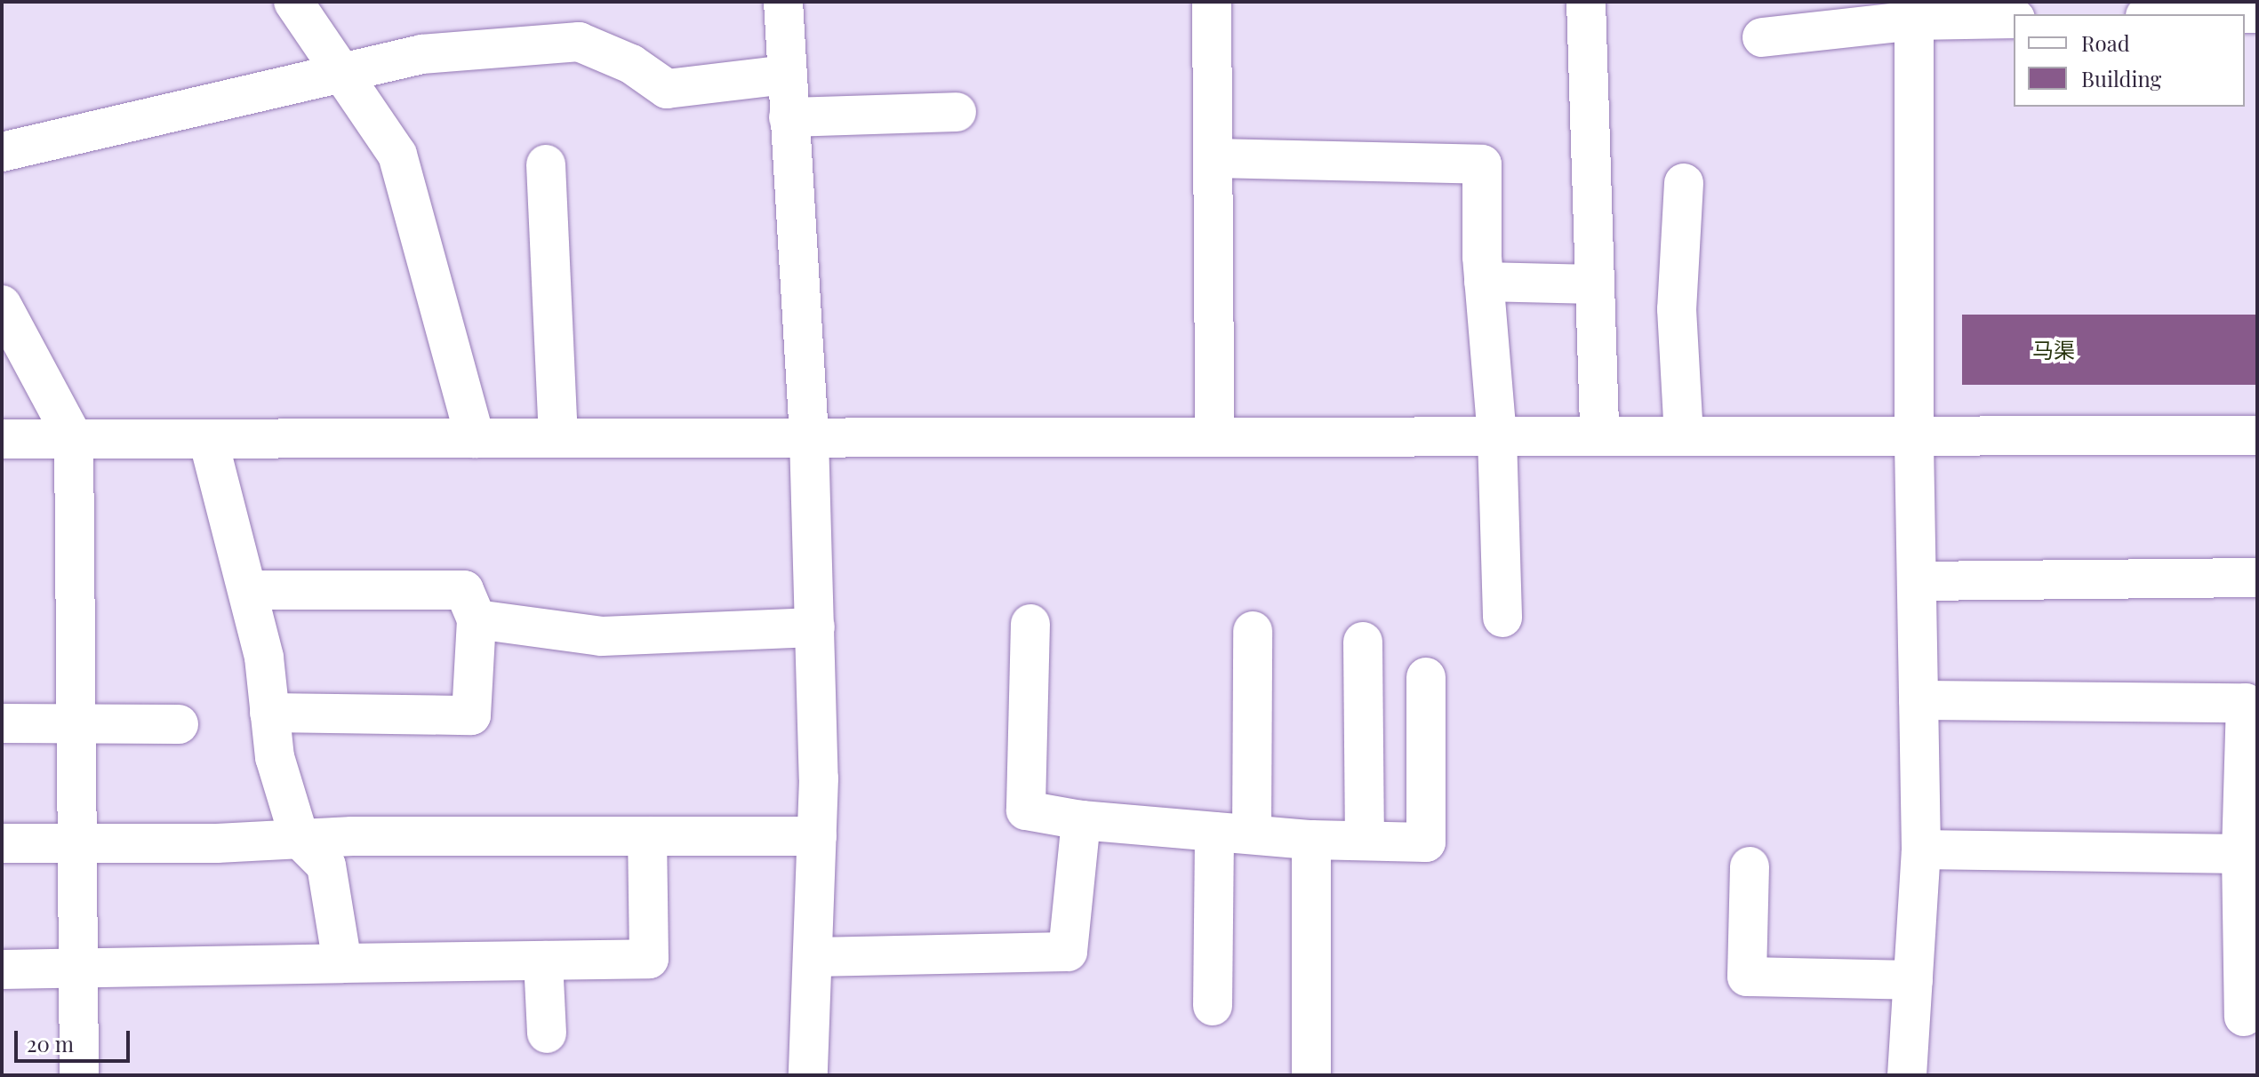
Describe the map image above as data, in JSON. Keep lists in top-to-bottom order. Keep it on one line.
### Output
{"districts":["马渠"],"legend":["Road","Building"],"scale_bar":"20 m"}
